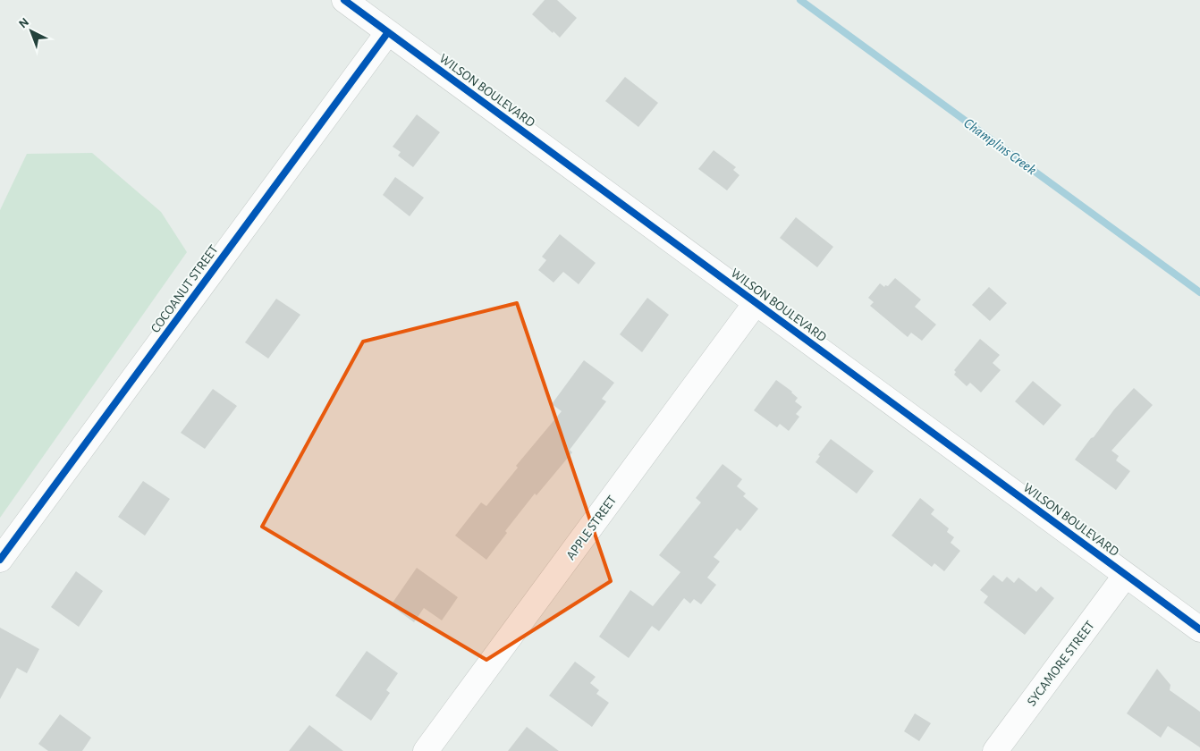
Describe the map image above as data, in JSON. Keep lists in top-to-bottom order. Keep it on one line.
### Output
{"streets":{"street":["WILSON BOULEVARD","COCOANUT STREET","APPLE STREET","SYCAMORE STREET"]},"crossings":[["WILSON BOULEVARD","COCOANUT STREET"],["WILSON BOULEVARD","APPLE STREET"],["WILSON BOULEVARD","SYCAMORE STREET"]],"water":["Champlins Creek"],"north":"top left"}
